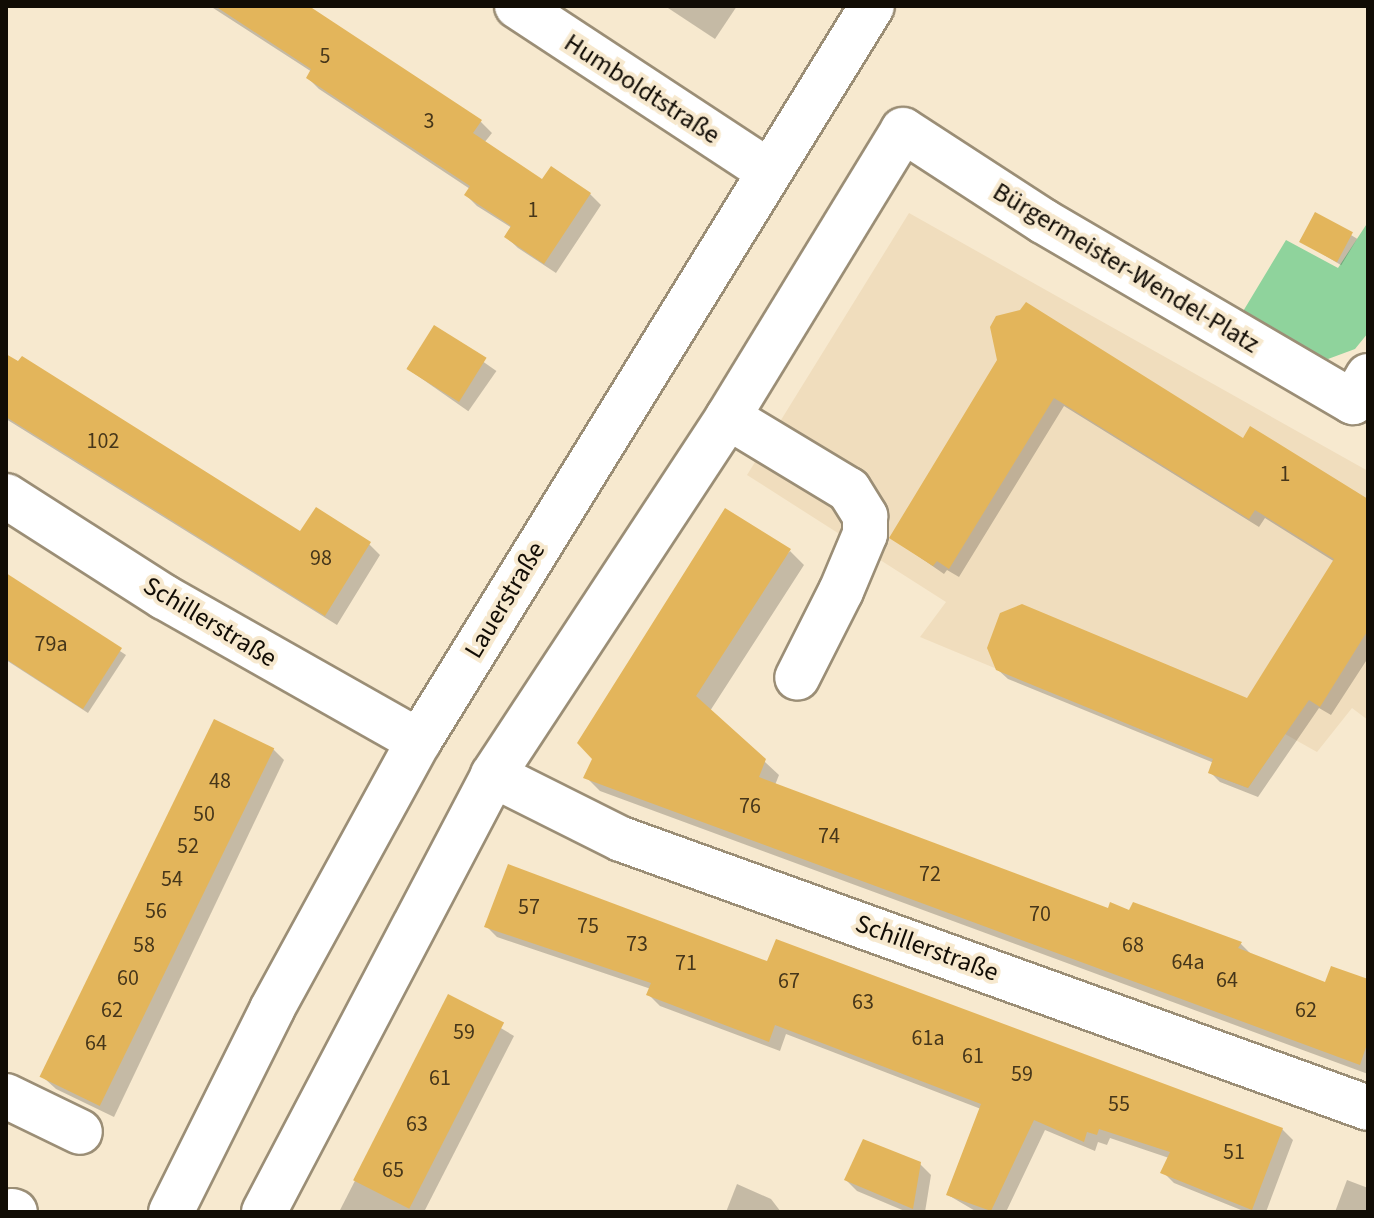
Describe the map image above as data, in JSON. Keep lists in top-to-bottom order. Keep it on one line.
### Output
{"streets":{"street":["Humboldtstraße","Bürgermeister-Wendel-Platz","Lauerstraße","Schillerstraße"]},"crossings":[["Humboldtstraße","Lauerstraße"],["Lauerstraße","Schillerstraße"]],"house_numbers":["5","3","1","102","1","98","79a","48","76","50","74","52","72","54","57","56","70","75","73","58","68","64a","71","60","64","67","63","62","62","59","61a","64","61","59","61","55","63","51","65"]}
